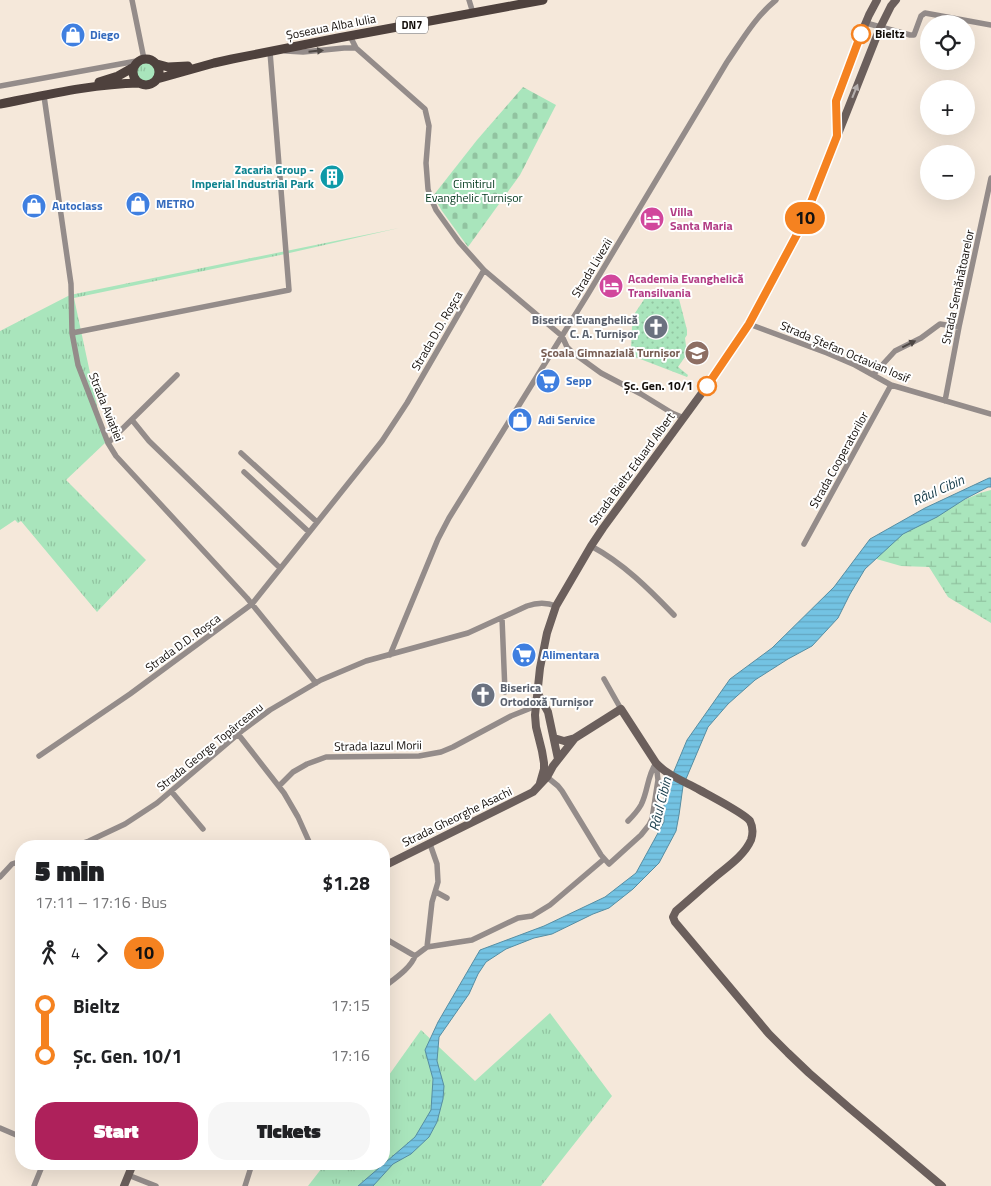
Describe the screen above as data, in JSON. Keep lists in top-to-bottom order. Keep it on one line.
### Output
{"streets":{"main road":["DN7","Șoseaua Alba Iulia"],"street":["Strada Livezii","Strada Semănătoarelor","Strada D.D. Roșca","Strada Ștefan Octavian Iosif","Strada Aviației","Strada Cooperatorilor","Strada Bieltz Eduard Albert","Strada Iazul Morii","Strada George Topârceanu","Strada Gheorghe Asachi"]},"crossings":[["DN7","Șoseaua Alba Iulia"],["DN7","Strada Aviației"],["Strada Livezii","Strada George Topârceanu"],["Strada Semănătoarelor","Strada Ștefan Octavian Iosif"],["Strada D.D. Roșca","Strada Aviației"],["Strada Ștefan Octavian Iosif","Strada Cooperatorilor"],["Strada Ștefan Octavian Iosif","Strada Bieltz Eduard Albert"],["Strada Aviației","Strada George Topârceanu"],["Strada Bieltz Eduard Albert","Strada Iazul Morii"],["Strada Bieltz Eduard Albert","Strada George Topârceanu"],["Strada Bieltz Eduard Albert","Strada Gheorghe Asachi"]],"water":["Râul Cibin"],"parks":["Cimitirul Evanghelic Turnișor"],"places":{"other":["Bieltz","Șc. Gen. 10/1"],"shop":["Diego","METRO","Autoclass","Adi Service"],"building":["Zacaria Group - Imperial Industrial Park"],"hotel":["Villa Santa Maria","Academia Evanghelică Transilvania"],"church":["Biserica Evanghelică C. A. Turnișor","Biserica Ortodoxă Turnișor"],"school or university":["Școala Gimnazială Turnișor"],"supermarket":["Sepp","Alimentara"]},"lines":["bus line 10"],"page":{"on_map":"10","map_buttons":["+","−"],"heading":["5 min","17:11 – 17:16 · Bus","$1.28"],"legs":["4","10"],"list":[{"name":"Bieltz","value":"17:15"},{"name":"Șc. Gen. 10/1","value":"17:16"}],"buttons":["Start","Tickets"]}}
